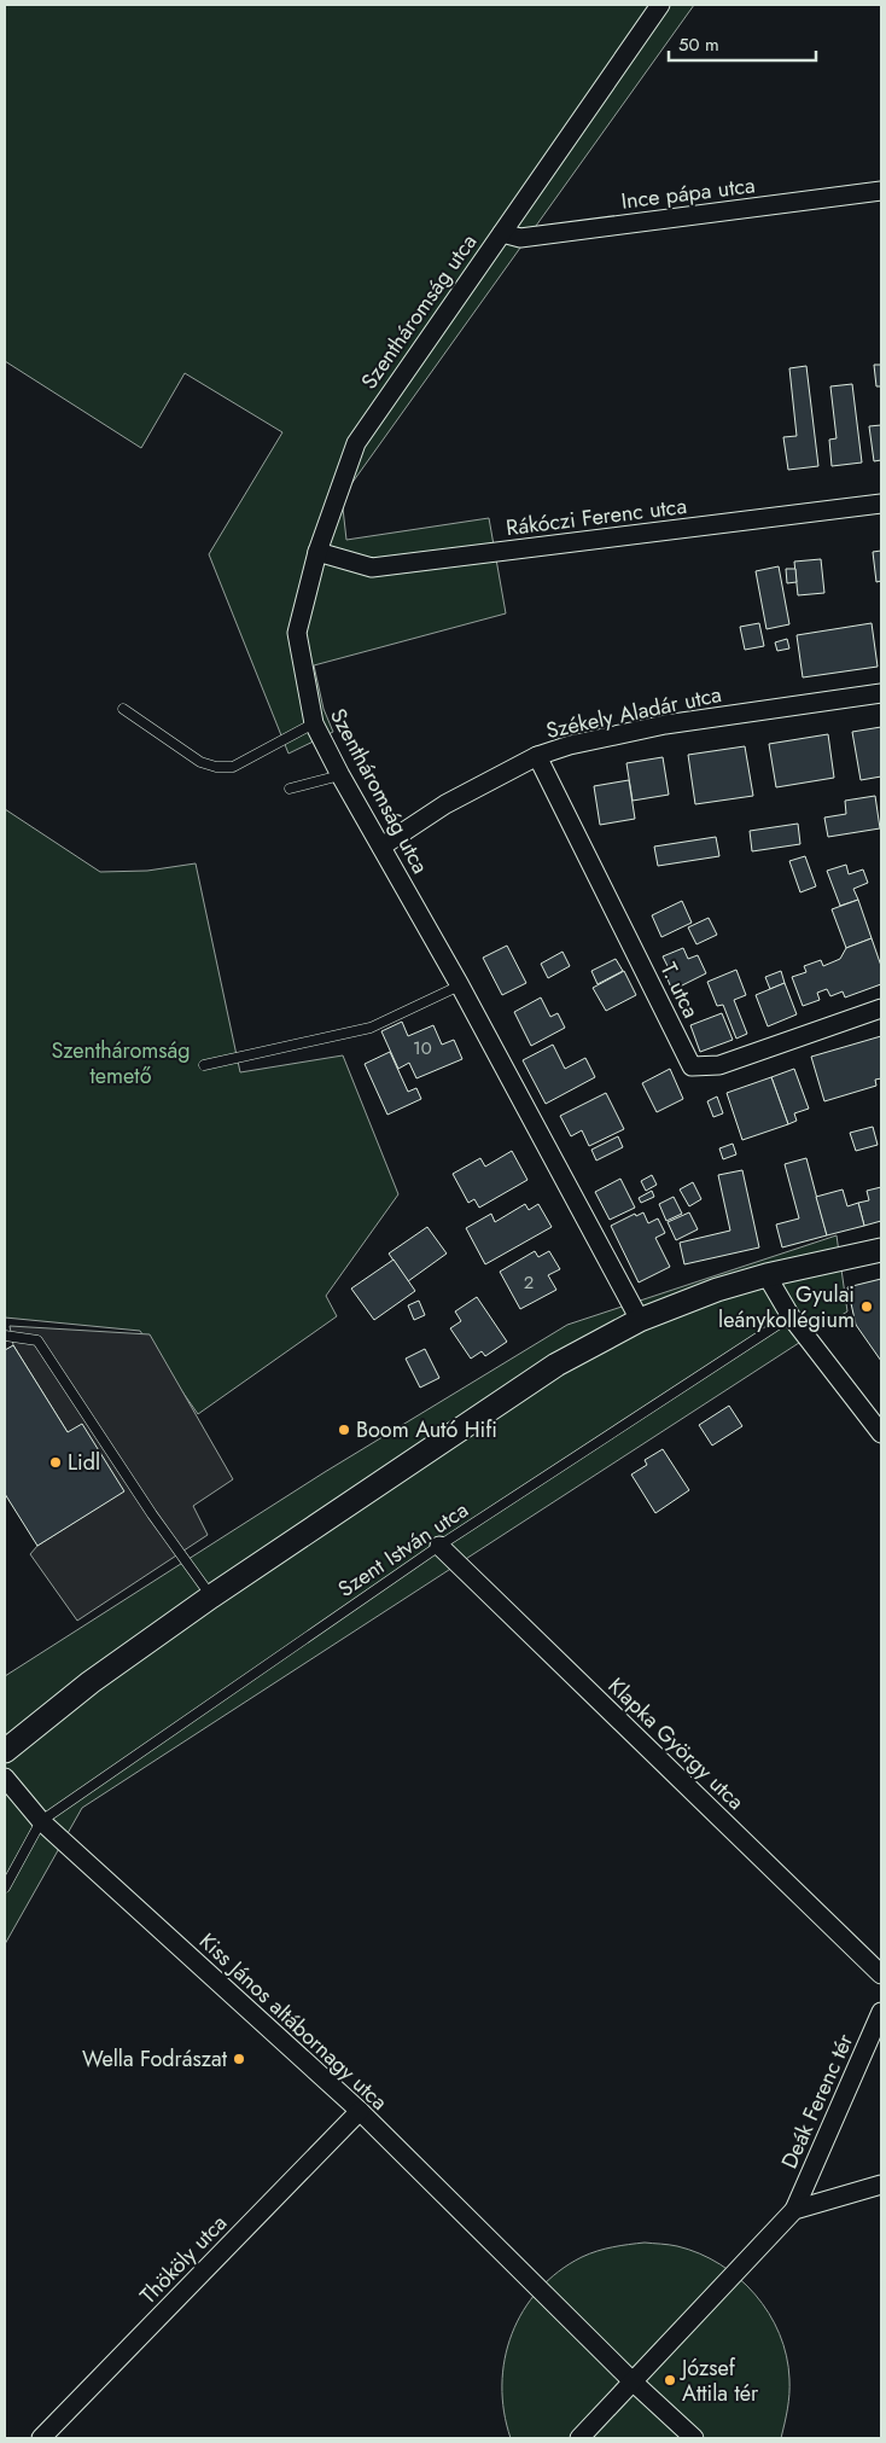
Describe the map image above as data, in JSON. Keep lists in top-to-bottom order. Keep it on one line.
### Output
{"streets":{"street":["Ince pápa utca","Szentháromság utca","Rákóczi Ferenc utca","Székely Aladár utca","T. utca","Klapka György utca","Kiss János altábornagy utca","Deák Ferenc tér","Thököly utca"],"lane":["Szent István utca"]},"crossings":[["Ince pápa utca","Szentháromság utca"],["Szentháromság utca","Rákóczi Ferenc utca"],["Szentháromság utca","Székely Aladár utca"],["Székely Aladár utca","T. utca"],["Szent István utca","Klapka György utca"],["Szent István utca","Kiss János altábornagy utca"],["Kiss János altábornagy utca","Deák Ferenc tér"],["Kiss János altábornagy utca","Thököly utca"]],"parks":["Szentháromság temető"],"places":["Gyulai leánykollégium","Boom Autó Hifi","Lidl","Wella Fodrászat","József Attila tér"],"house_numbers":["10","2"],"scale_bar":"50 m"}
